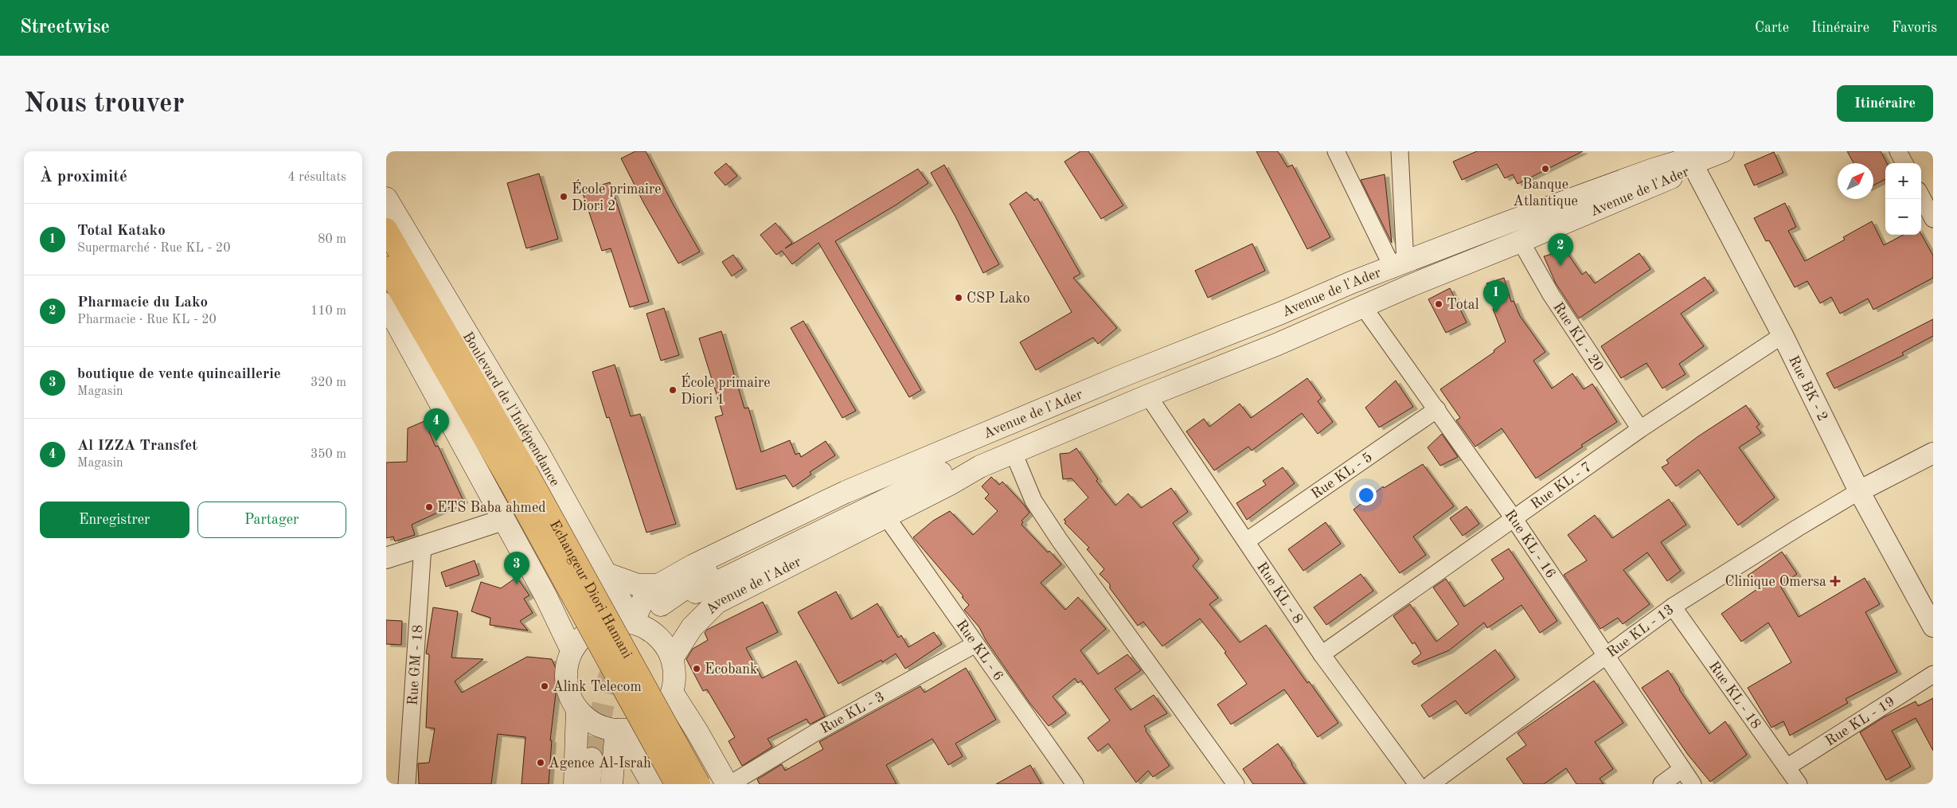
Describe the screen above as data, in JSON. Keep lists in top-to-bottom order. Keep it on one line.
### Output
{"streets":{"main road":["Avenue de l'Ader","Boulevard de l'Indépendance","Echangeur Diori Hamani"],"street":["Rue KL - 20","Rue BK - 2","Rue KL - 5","Rue KL - 7","Rue KL - 16","Rue KL - 8","Rue KL - 13","Rue KL - 6","Rue GM - 18","Rue KL - 18","Rue KL - 3","Rue KL - 19"]},"crossings":[["Avenue de l'Ader","Rue KL - 20"],["Avenue de l'Ader","Rue BK - 2"],["Avenue de l'Ader","Boulevard de l'Indépendance"],["Avenue de l'Ader","Rue KL - 16"],["Avenue de l'Ader","Rue KL - 8"],["Avenue de l'Ader","Rue KL - 6"],["Rue KL - 20","Rue KL - 7"],["Rue BK - 2","Rue KL - 7"],["Rue BK - 2","Rue KL - 13"],["Rue KL - 5","Rue KL - 16"],["Rue KL - 5","Rue KL - 8"],["Rue KL - 7","Rue KL - 16"],["Rue KL - 7","Rue KL - 8"],["Rue KL - 16","Rue KL - 13"],["Rue KL - 13","Rue KL - 18"],["Rue KL - 6","Rue KL - 3"],["Rue KL - 18","Rue KL - 19"]],"places":{"other":["Banque Atlantique","École primaire Diori 2","CSP Lako","Total","École primaire Diori 1","ETS Baba ahmed","Ecobank","Alink Telecom","Agence Al-Israh"],"health":["Clinique Omersa"]},"north":"top right","page":{"header":"Streetwise","nav":["Carte","Itinéraire","Favoris"],"buttons":["Itinéraire",["Enregistrer","Partager"]],"title":"Nous trouver","heading":["À proximité","4 résultats"],"map_buttons":["+","−"],"list":[{"mark":"1","name":"Total Katako","note":"Supermarché · Rue KL - 20","value":"80 m"},{"mark":"2","name":"Pharmacie du Lako","note":"Pharmacie · Rue KL - 20","value":"110 m"},{"mark":"3","name":"boutique de vente quincaillerie","note":"Magasin","value":"320 m"},{"mark":"4","name":"Al IZZA Transfet","note":"Magasin","value":"350 m"}],"pins":["2","1","4","3"]}}
